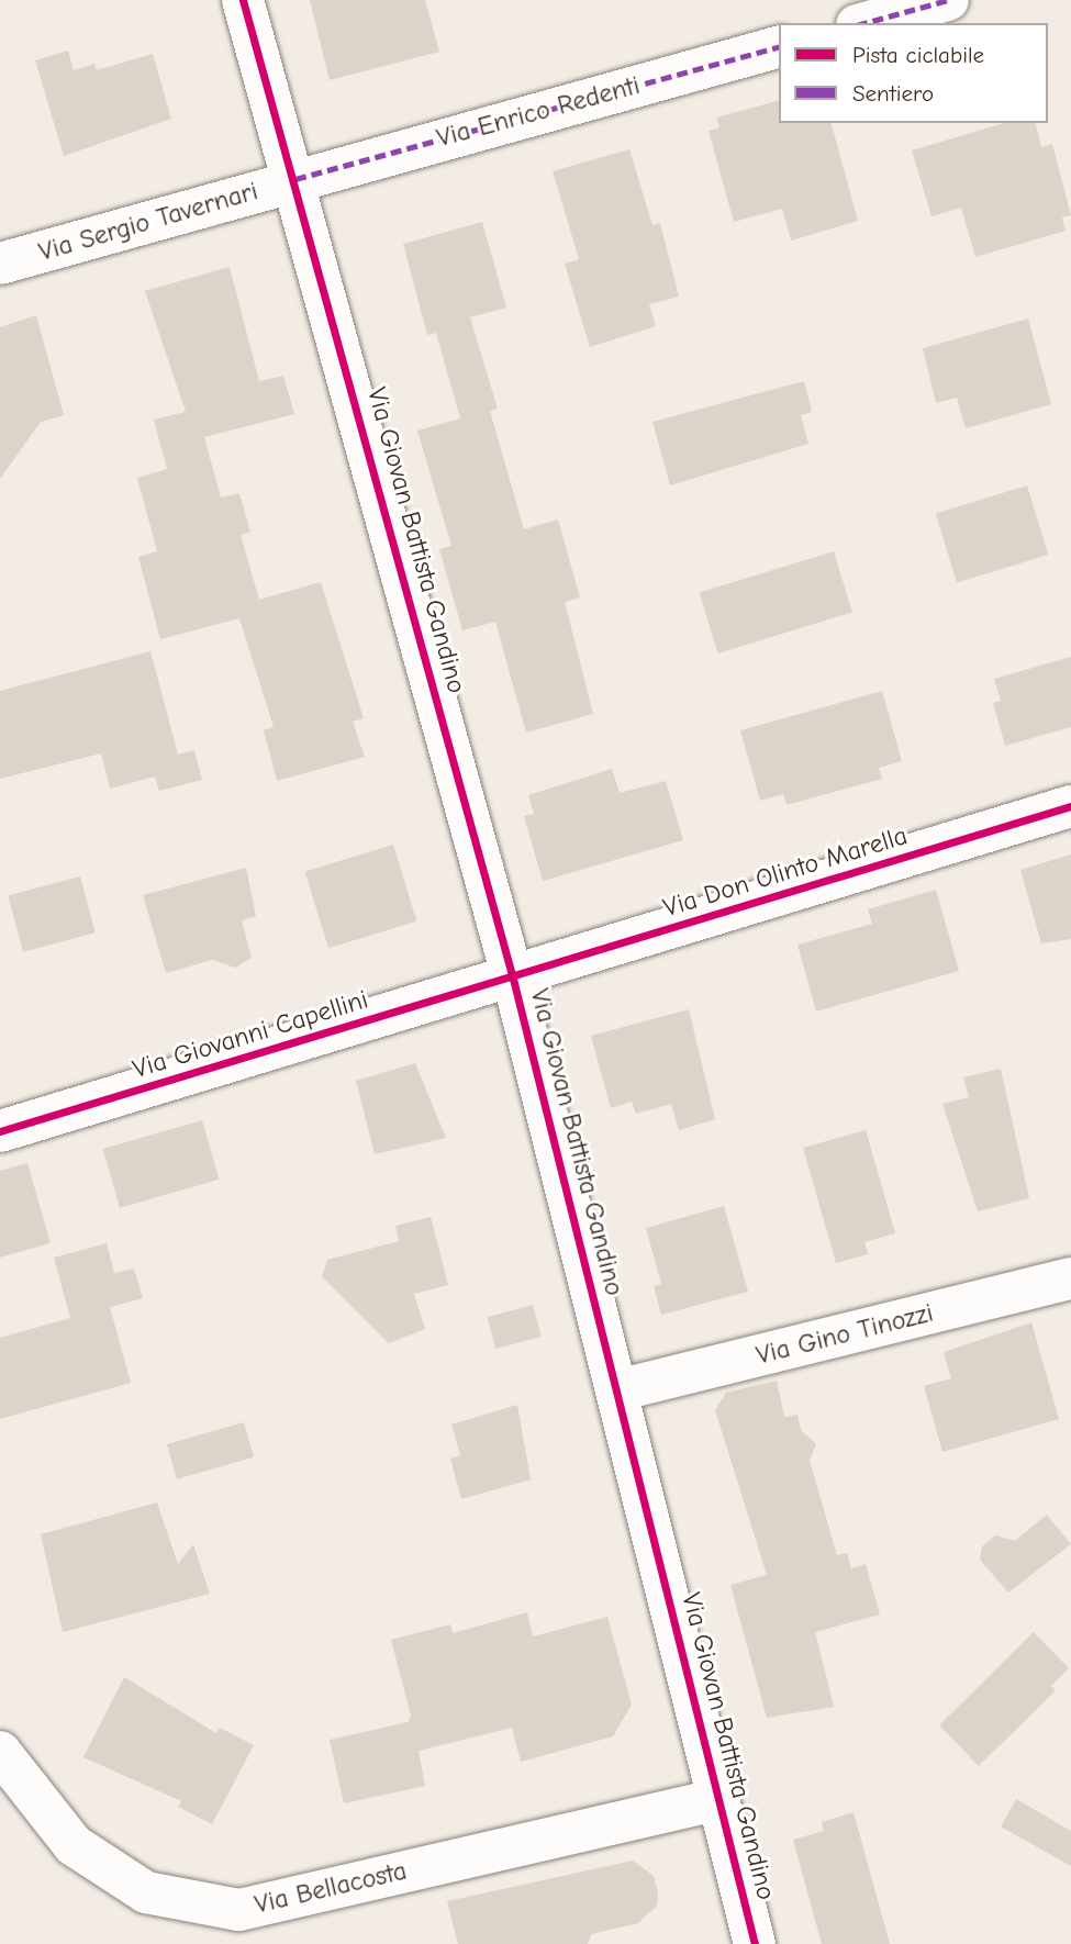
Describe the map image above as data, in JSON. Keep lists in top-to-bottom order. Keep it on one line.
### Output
{"streets":{"street":["Via Enrico Redenti","Via Sergio Tavernari","Via Giovan Battista Gandino","Via Don Olinto Marella","Via Giovanni Capellini","Via Gino Tinozzi","Via Bellacosta"]},"crossings":[["Via Enrico Redenti","Via Sergio Tavernari"],["Via Enrico Redenti","Via Giovan Battista Gandino"],["Via Sergio Tavernari","Via Giovan Battista Gandino"],["Via Giovan Battista Gandino","Via Don Olinto Marella"],["Via Giovan Battista Gandino","Via Giovanni Capellini"],["Via Giovan Battista Gandino","Via Gino Tinozzi"],["Via Giovan Battista Gandino","Via Bellacosta"],["Via Don Olinto Marella","Via Giovanni Capellini"]],"legend":["Pista ciclabile","Sentiero"]}
